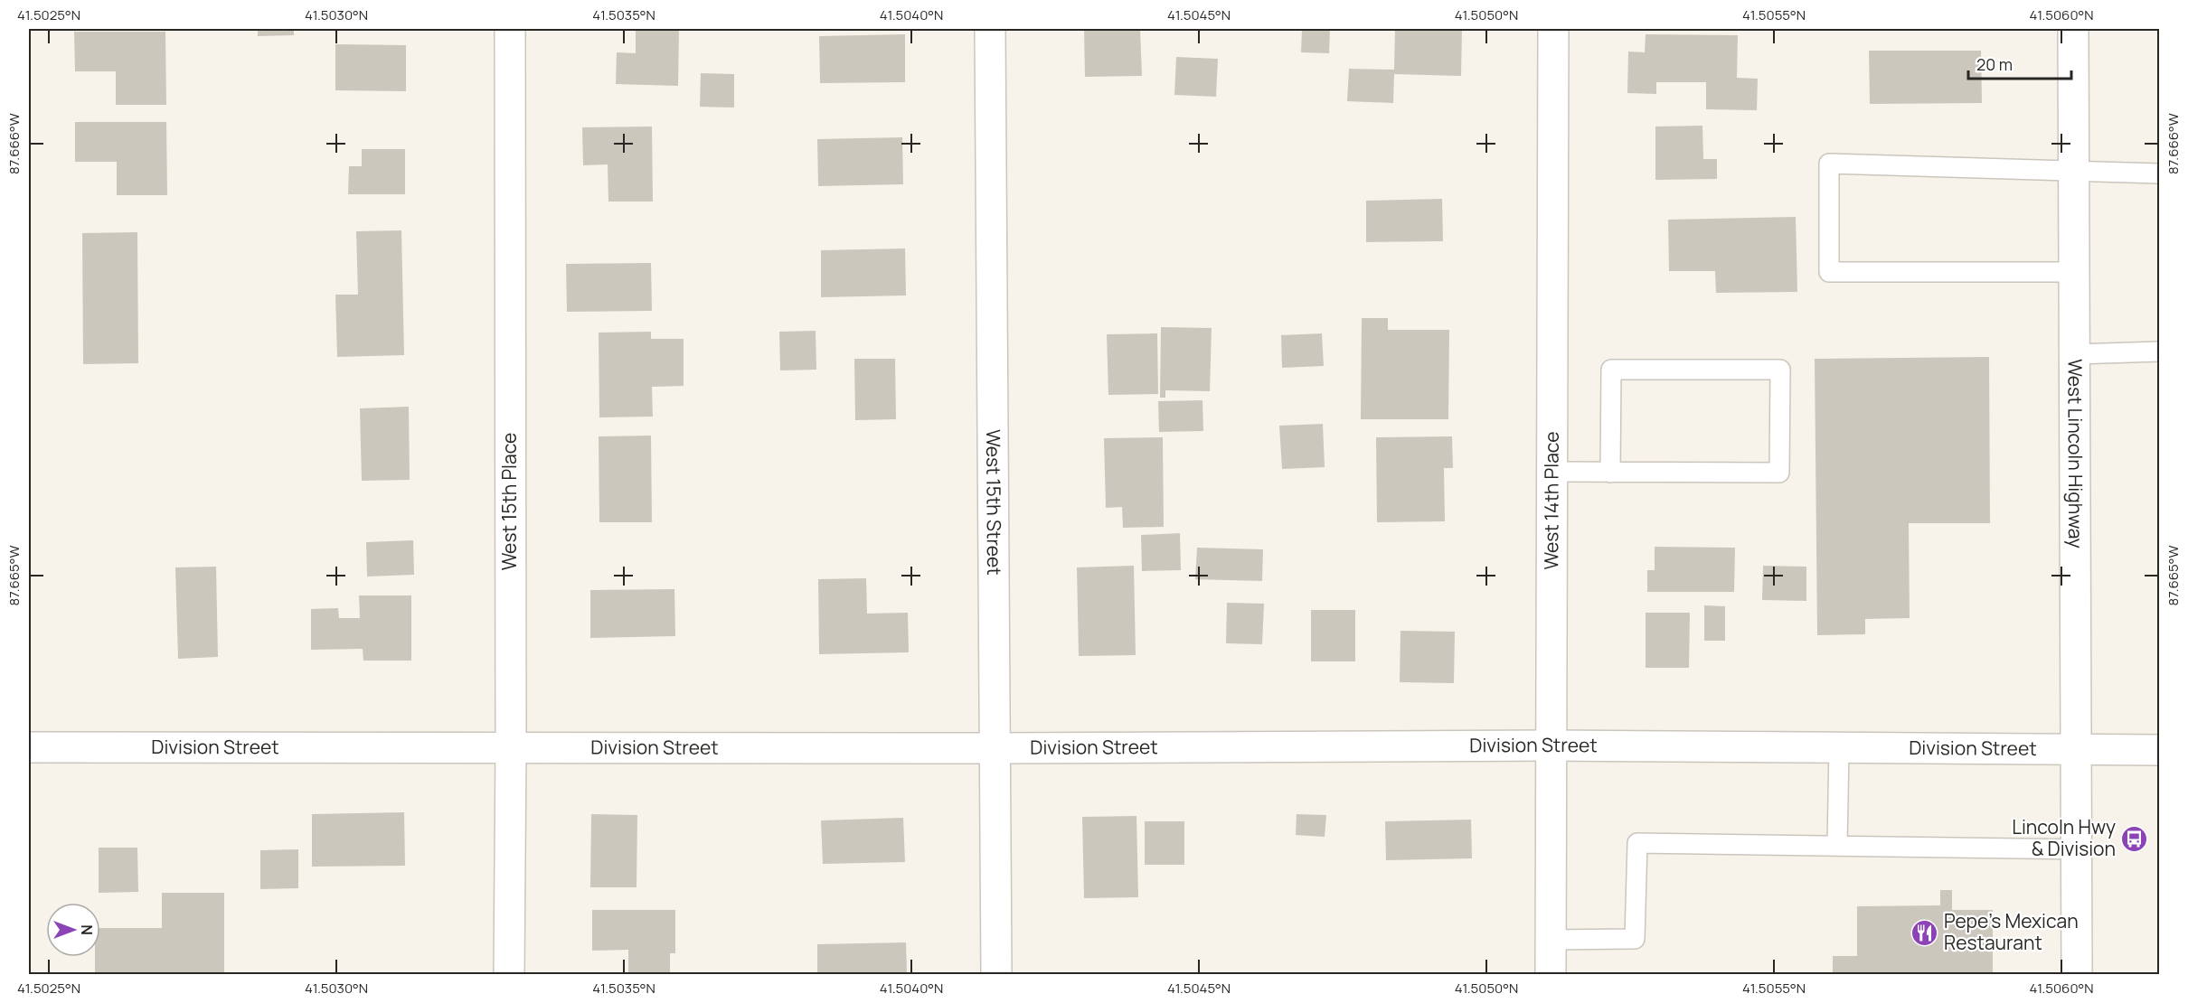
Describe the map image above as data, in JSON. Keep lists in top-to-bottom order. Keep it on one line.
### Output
{"streets":{"street":["West Lincoln Highway","West 15th Place","West 15th Street","West 14th Place","Division Street"]},"crossings":[["West Lincoln Highway","Division Street"],["West 15th Place","Division Street"],["West 15th Street","Division Street"],["West 14th Place","Division Street"]],"places":{"bus stop":["Lincoln Hwy & Division"],"restaurant":["Pepe's Mexican Restaurant"]},"scale_bar":"20 m","north":"right","coordinates":["41.5025°N","41.5030°N","41.5035°N","41.5040°N","41.5045°N","41.5050°N","41.5055°N","41.5060°N","87.666°W","87.665°W"]}
